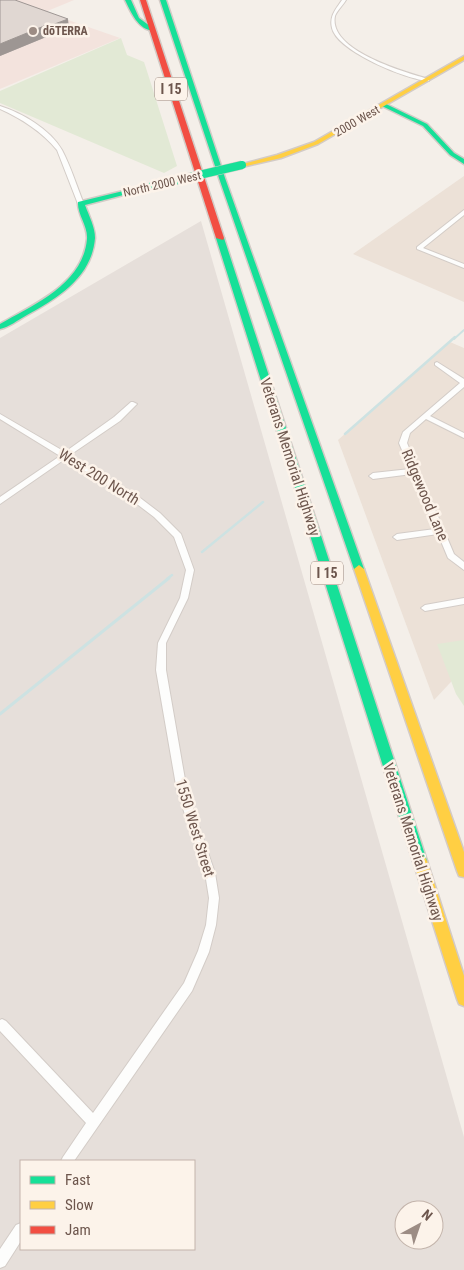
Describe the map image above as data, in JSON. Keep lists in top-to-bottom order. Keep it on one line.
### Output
{"streets":{"main road":["I 15","2000 West","North 2000 West","Veterans Memorial Highway"],"street":["West 200 North","Ridgewood Lane","1550 West Street"]},"crossings":[["2000 West","North 2000 West"],["West 200 North","1550 West Street"]],"places":["dōTERRA"],"legend":["Fast","Slow","Jam"],"north":"top right"}
